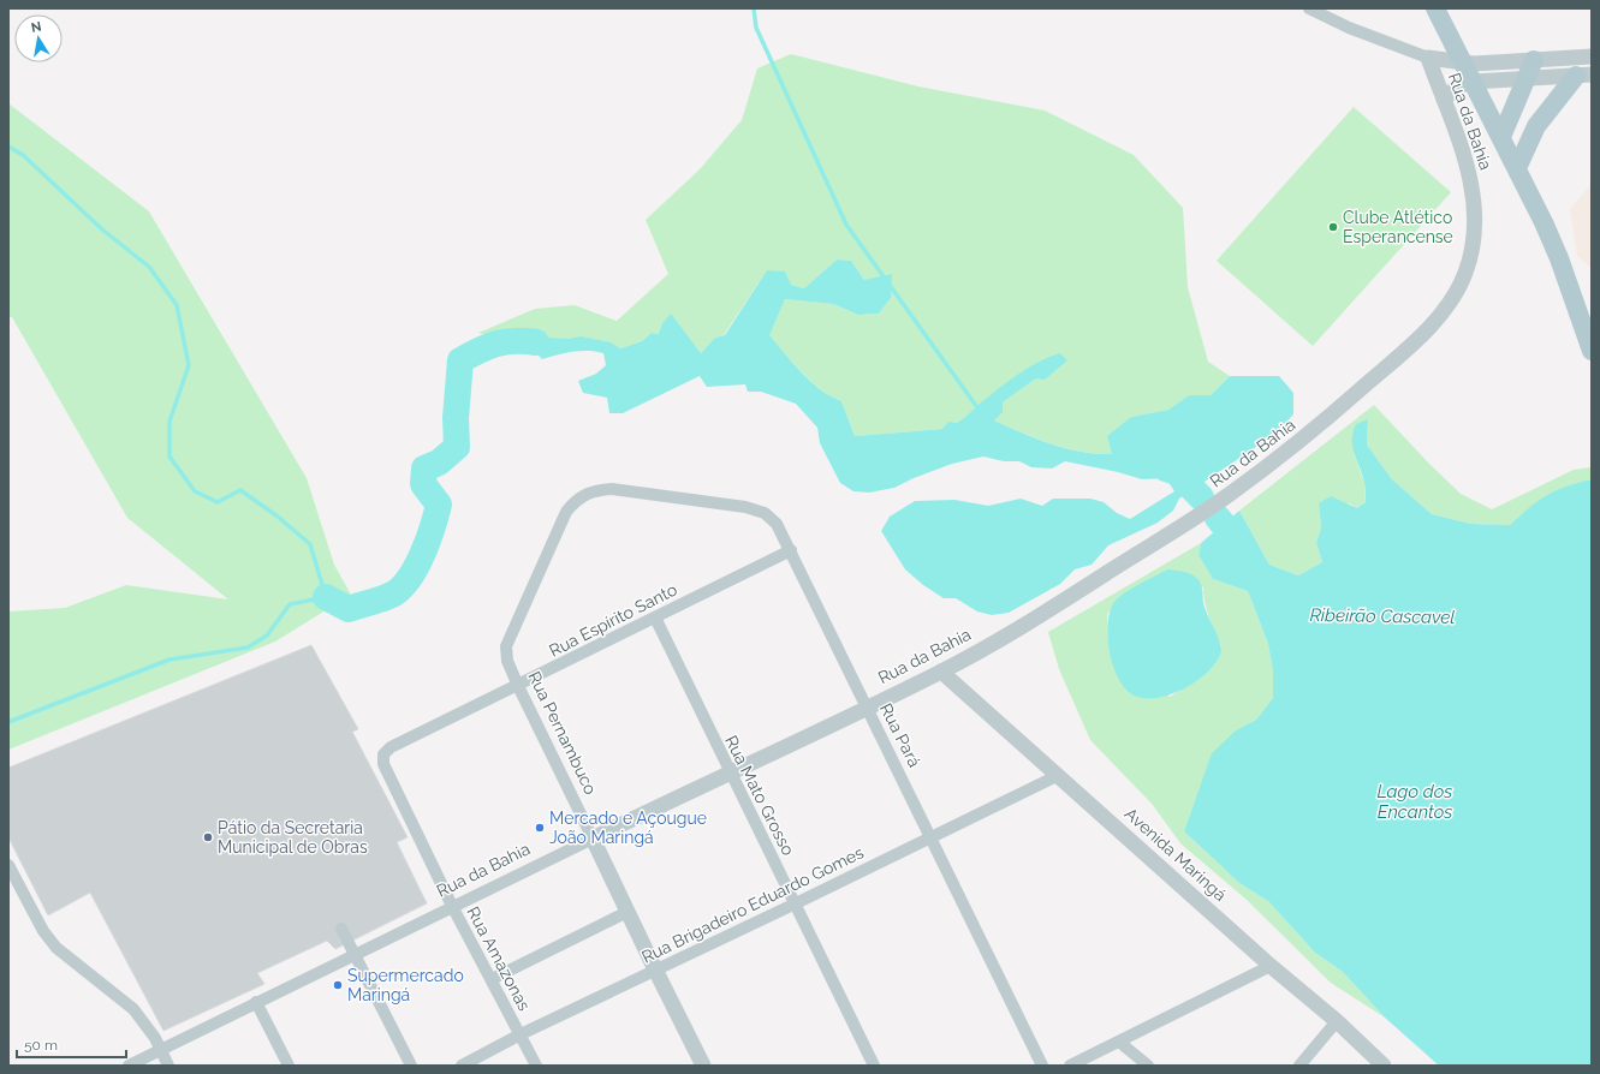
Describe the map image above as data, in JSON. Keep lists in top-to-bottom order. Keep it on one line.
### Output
{"streets":{"street":["Rua da Bahia","Rua Espírito Santo","Rua Pernambuco","Rua Pará","Rua Mato Grosso","Avenida Maringá","Rua Brigadeiro Eduardo Gomes","Rua Amazonas"]},"crossings":[["Rua da Bahia","Rua Pernambuco"],["Rua da Bahia","Rua Pará"],["Rua da Bahia","Rua Mato Grosso"],["Rua da Bahia","Avenida Maringá"],["Rua da Bahia","Rua Amazonas"],["Rua Espírito Santo","Rua Pernambuco"],["Rua Espírito Santo","Rua Pará"],["Rua Espírito Santo","Rua Mato Grosso"],["Rua Espírito Santo","Rua Amazonas"],["Rua Pernambuco","Rua Pará"],["Rua Pernambuco","Rua Brigadeiro Eduardo Gomes"],["Rua Pará","Rua Brigadeiro Eduardo Gomes"],["Rua Mato Grosso","Rua Brigadeiro Eduardo Gomes"],["Avenida Maringá","Rua Brigadeiro Eduardo Gomes"],["Rua Brigadeiro Eduardo Gomes","Rua Amazonas"]],"water":["Ribeirão Cascavel","Lago dos Encantos"],"places":["Clube Atlético Esperancense","Mercado e Açougue João Maringá","Pátio da Secretaria Municipal de Obras","Supermercado Maringá"],"scale_bar":"50 m","north":"top"}
